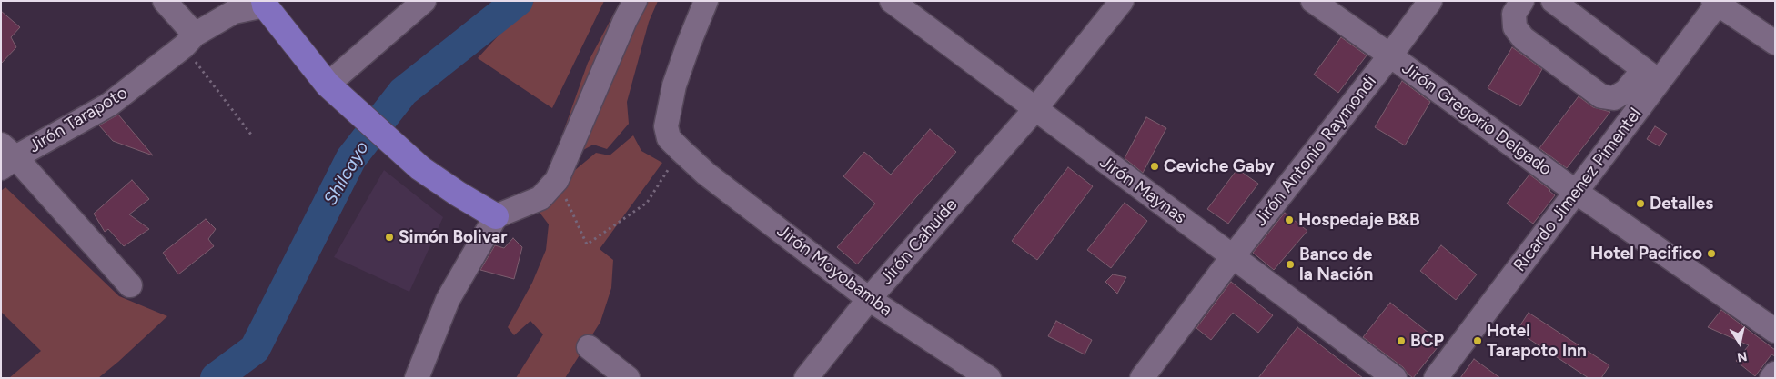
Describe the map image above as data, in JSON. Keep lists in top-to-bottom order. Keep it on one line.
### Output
{"streets":{"street":["Jirón Gregorio Delgado","Jirón Tarapoto","Jirón Antonio Raymondi","Jirón Maynas","Ricardo Jimenez Pimentel","Jirón Cahuide","Jirón Moyobamba"]},"crossings":[["Jirón Gregorio Delgado","Jirón Antonio Raymondi"],["Jirón Gregorio Delgado","Ricardo Jimenez Pimentel"],["Jirón Antonio Raymondi","Jirón Maynas"],["Jirón Maynas","Jirón Cahuide"],["Jirón Cahuide","Jirón Moyobamba"]],"water":["Shilcayo"],"places":["Ceviche Gaby","Detalles","Hospedaje B&B","Simón Bolivar","Hotel Pacifico","Banco de la Nación","BCP","Hotel Tarapoto Inn"],"north":"bottom"}
